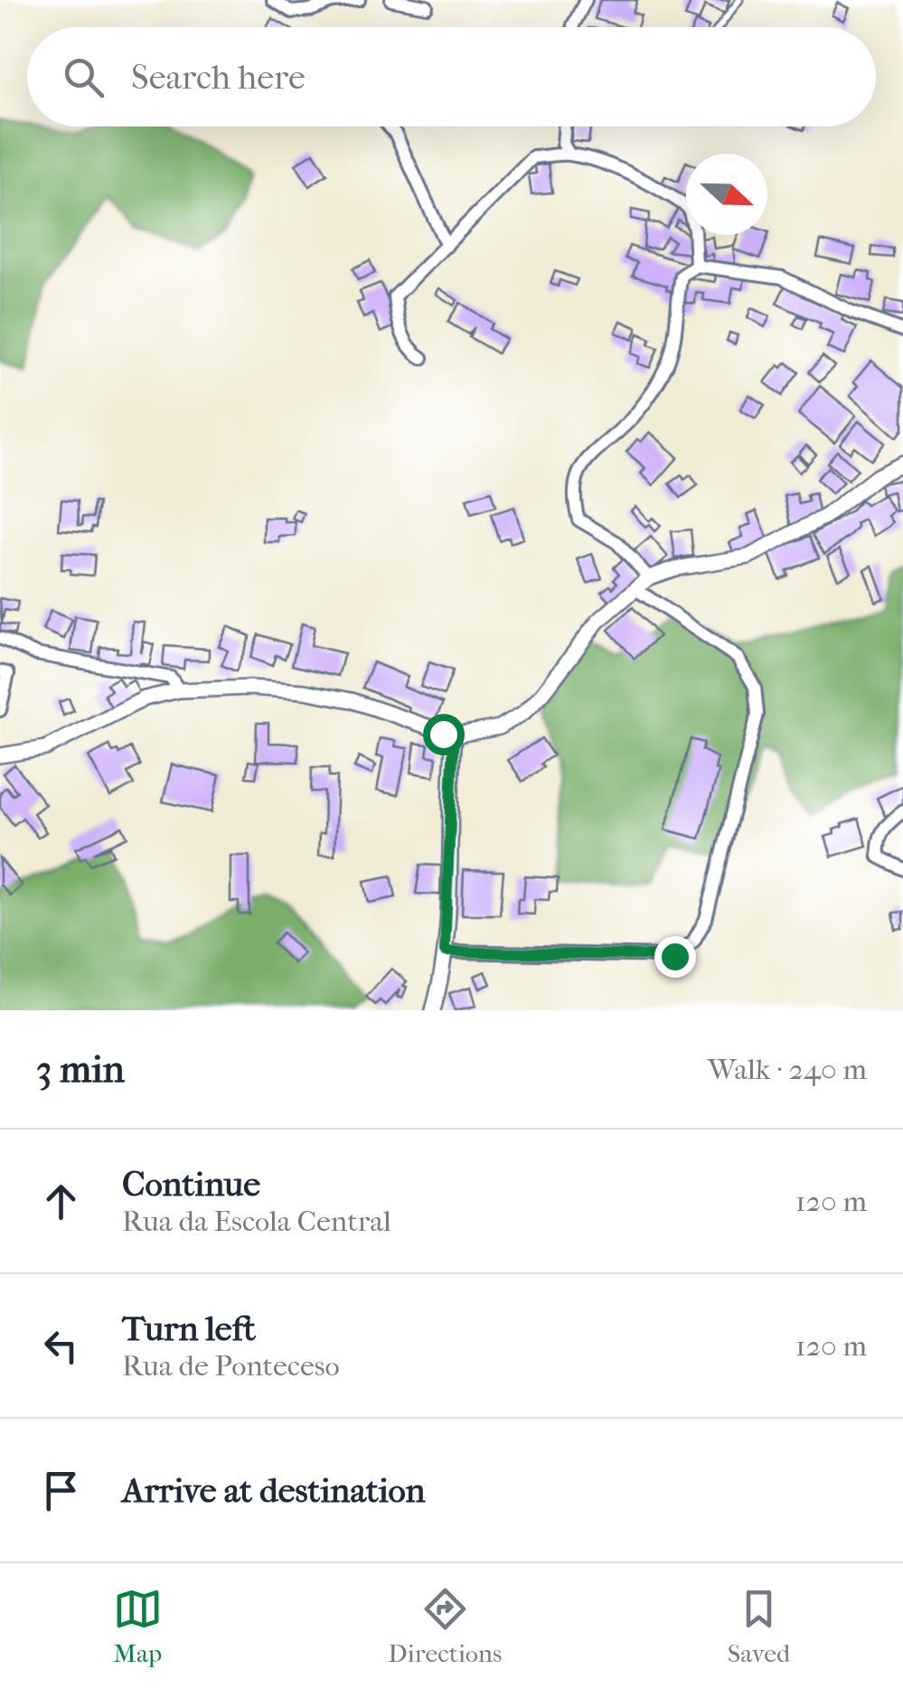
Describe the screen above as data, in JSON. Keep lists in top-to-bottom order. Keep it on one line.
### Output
{"north":"right","page":{"search":"Search here","heading":["3 min","Walk · 240 m"],"list":[["Continue","Rua da Escola Central","120 m"],["Turn left","Rua de Ponteceso","120 m"],"Arrive at destination"],"nav":["Map","Directions","Saved"]}}
